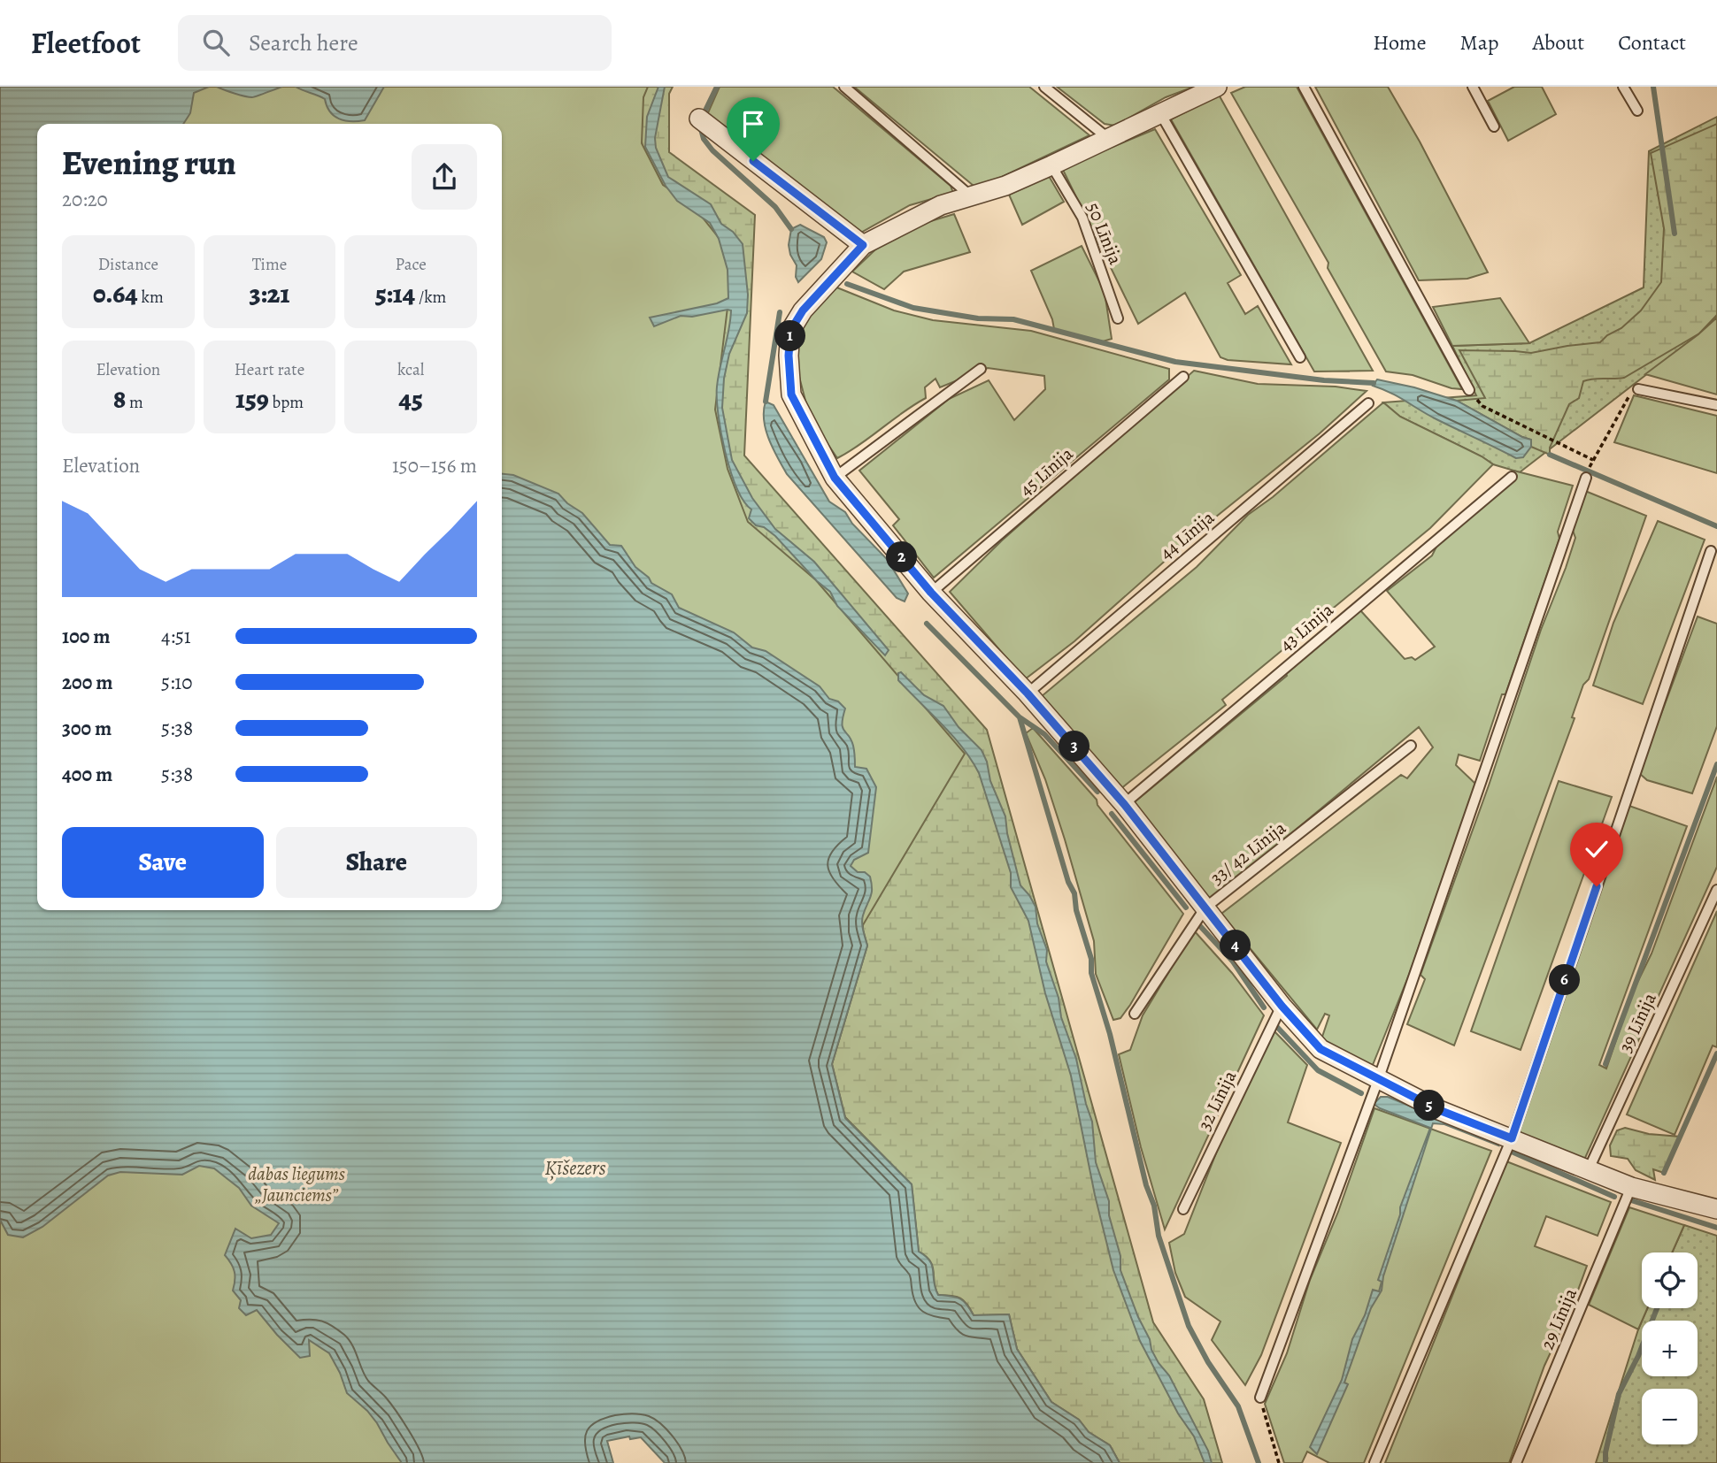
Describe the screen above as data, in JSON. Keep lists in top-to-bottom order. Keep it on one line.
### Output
{"streets":{"lane":["50 Līnija","45 Līnija","44 Līnija","43 Līnija","33/ 42 Līnija","39 Līnija","32 Līnija","29 Līnija"]},"water":["Ķīšezers"],"parks":["dabas liegums „Jaunciems”"],"page":{"header":"Fleetfoot","search":"Search here","nav":["Home","Map","About","Contact"],"heading":["Evening run","20:20"],"stats":[["Distance","0.64 km"],["Time","3:21"],["Pace","5:14 /km"],["Elevation","8 m"],["Heart rate","159 bpm"],["kcal","45"]],"pins":["1","2","3","4","6","5"],"chart":["Elevation","150–156 m"],"list":[{"name":"100 m","note":"4:51"},{"name":"200 m","note":"5:10"},{"name":"300 m","note":"5:38"},{"name":"400 m","note":"5:38"}],"buttons":["Save","Share"],"map_buttons":["+","−"]}}
